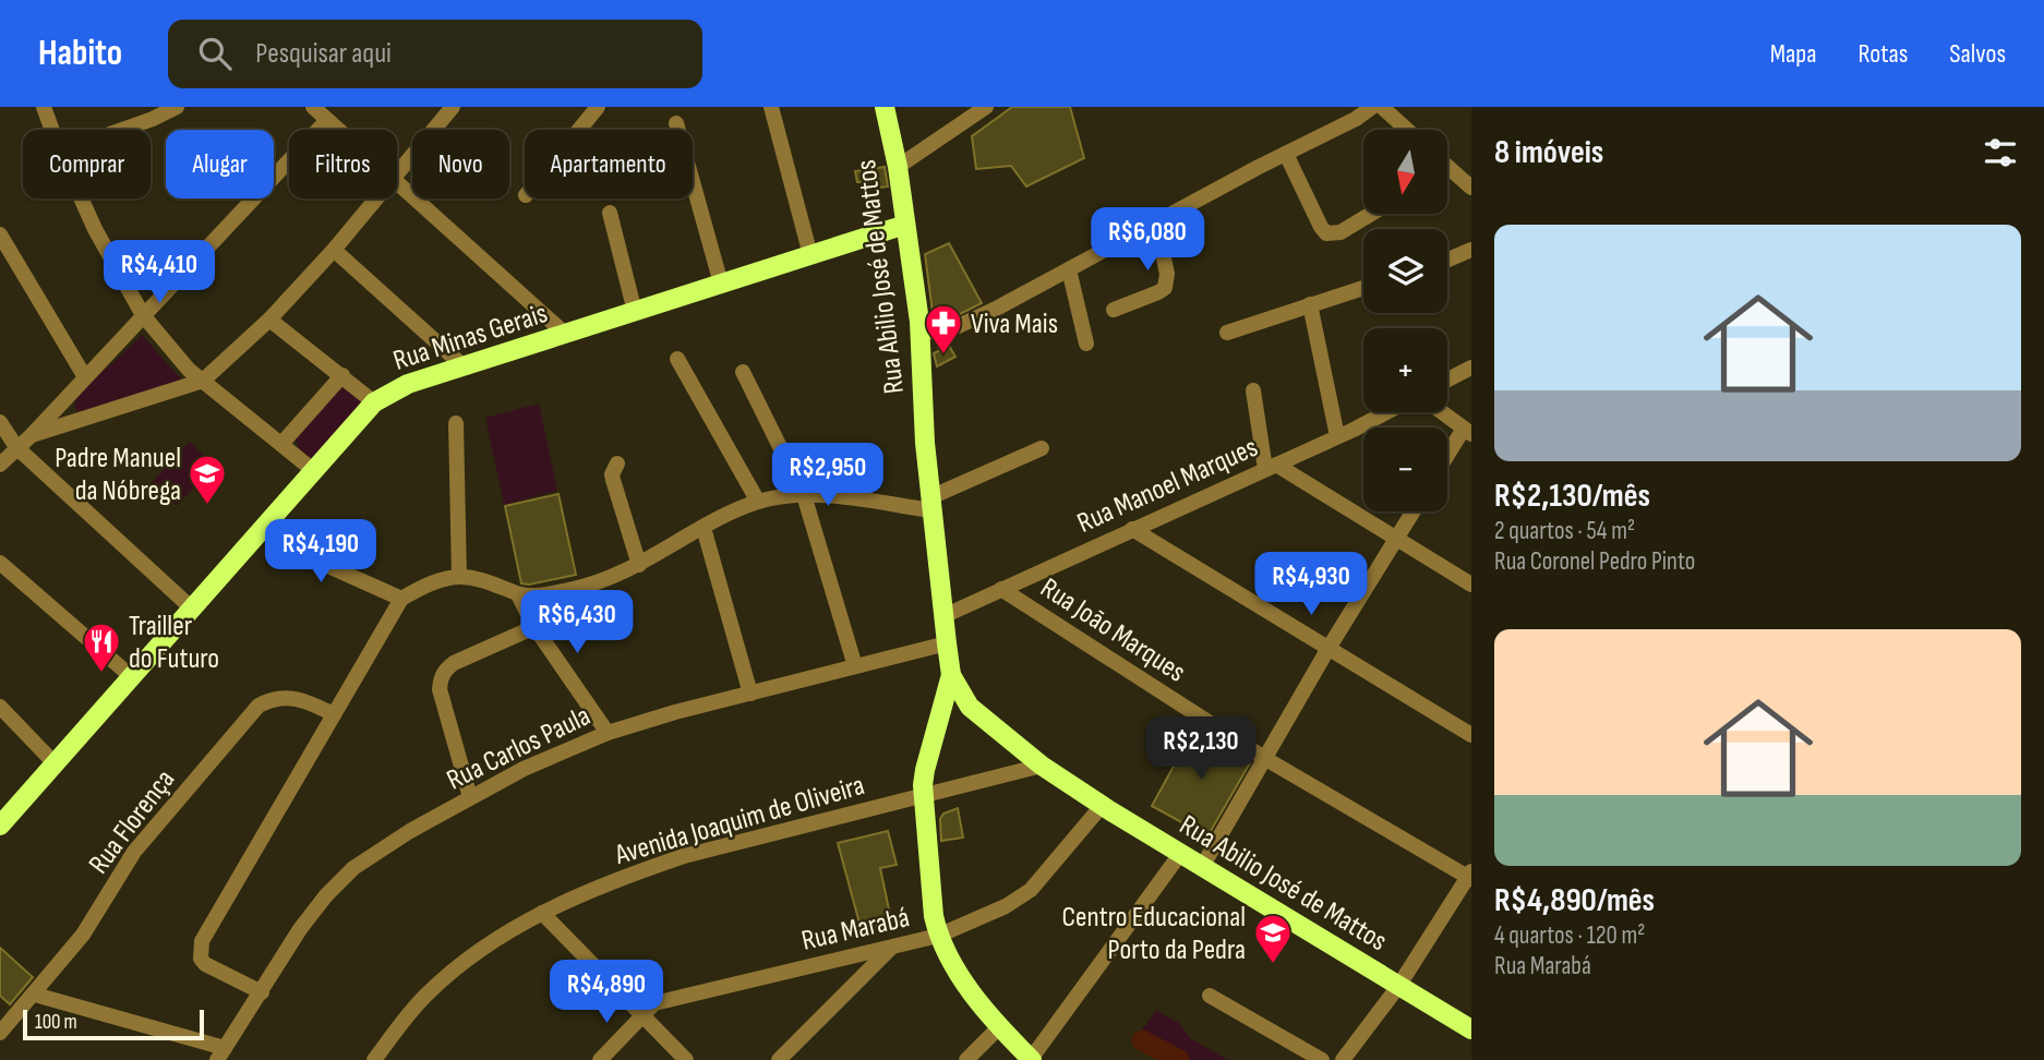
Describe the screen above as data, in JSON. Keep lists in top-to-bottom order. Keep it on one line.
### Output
{"streets":{"main road":["Rua Abilio José de Mattos","Rua Minas Gerais"],"street":["Rua Manoel Marques","Rua João Marques","Rua Carlos Paula","Avenida Joaquim de Oliveira","Rua Florença","Rua Marabá"]},"crossings":[["Rua Abilio José de Mattos","Rua Minas Gerais"],["Rua Abilio José de Mattos","Rua Manoel Marques"],["Rua Abilio José de Mattos","Rua Carlos Paula"],["Rua Abilio José de Mattos","Avenida Joaquim de Oliveira"],["Rua Abilio José de Mattos","Rua Marabá"],["Rua Manoel Marques","Rua João Marques"]],"places":{"pharmacy":["Viva Mais"],"school or university":["Padre Manuel da Nóbrega","Centro Educacional Porto da Pedra"],"restaurant":["Trailler do Futuro"]},"scale_bar":"100 m","north":"bottom","page":{"header":"Habito","search":"Pesquisar aqui","nav":["Mapa","Rotas","Salvos"],"heading":"8 imóveis","map_buttons":["+","−"],"chip":["Comprar","Alugar","Filtros","Novo","Apartamento"],"list":[{"name":"R$2,130/mês","note":"2 quartos · 54 m² · Rua Coronel Pedro Pinto"},{"name":"R$4,890/mês","note":"4 quartos · 120 m² · Rua Marabá"}],"price":["R$6,080","R$4,410","R$2,950","R$4,190","R$4,930","R$6,430","R$2,130","R$4,890"],"scale":"100 m"}}
